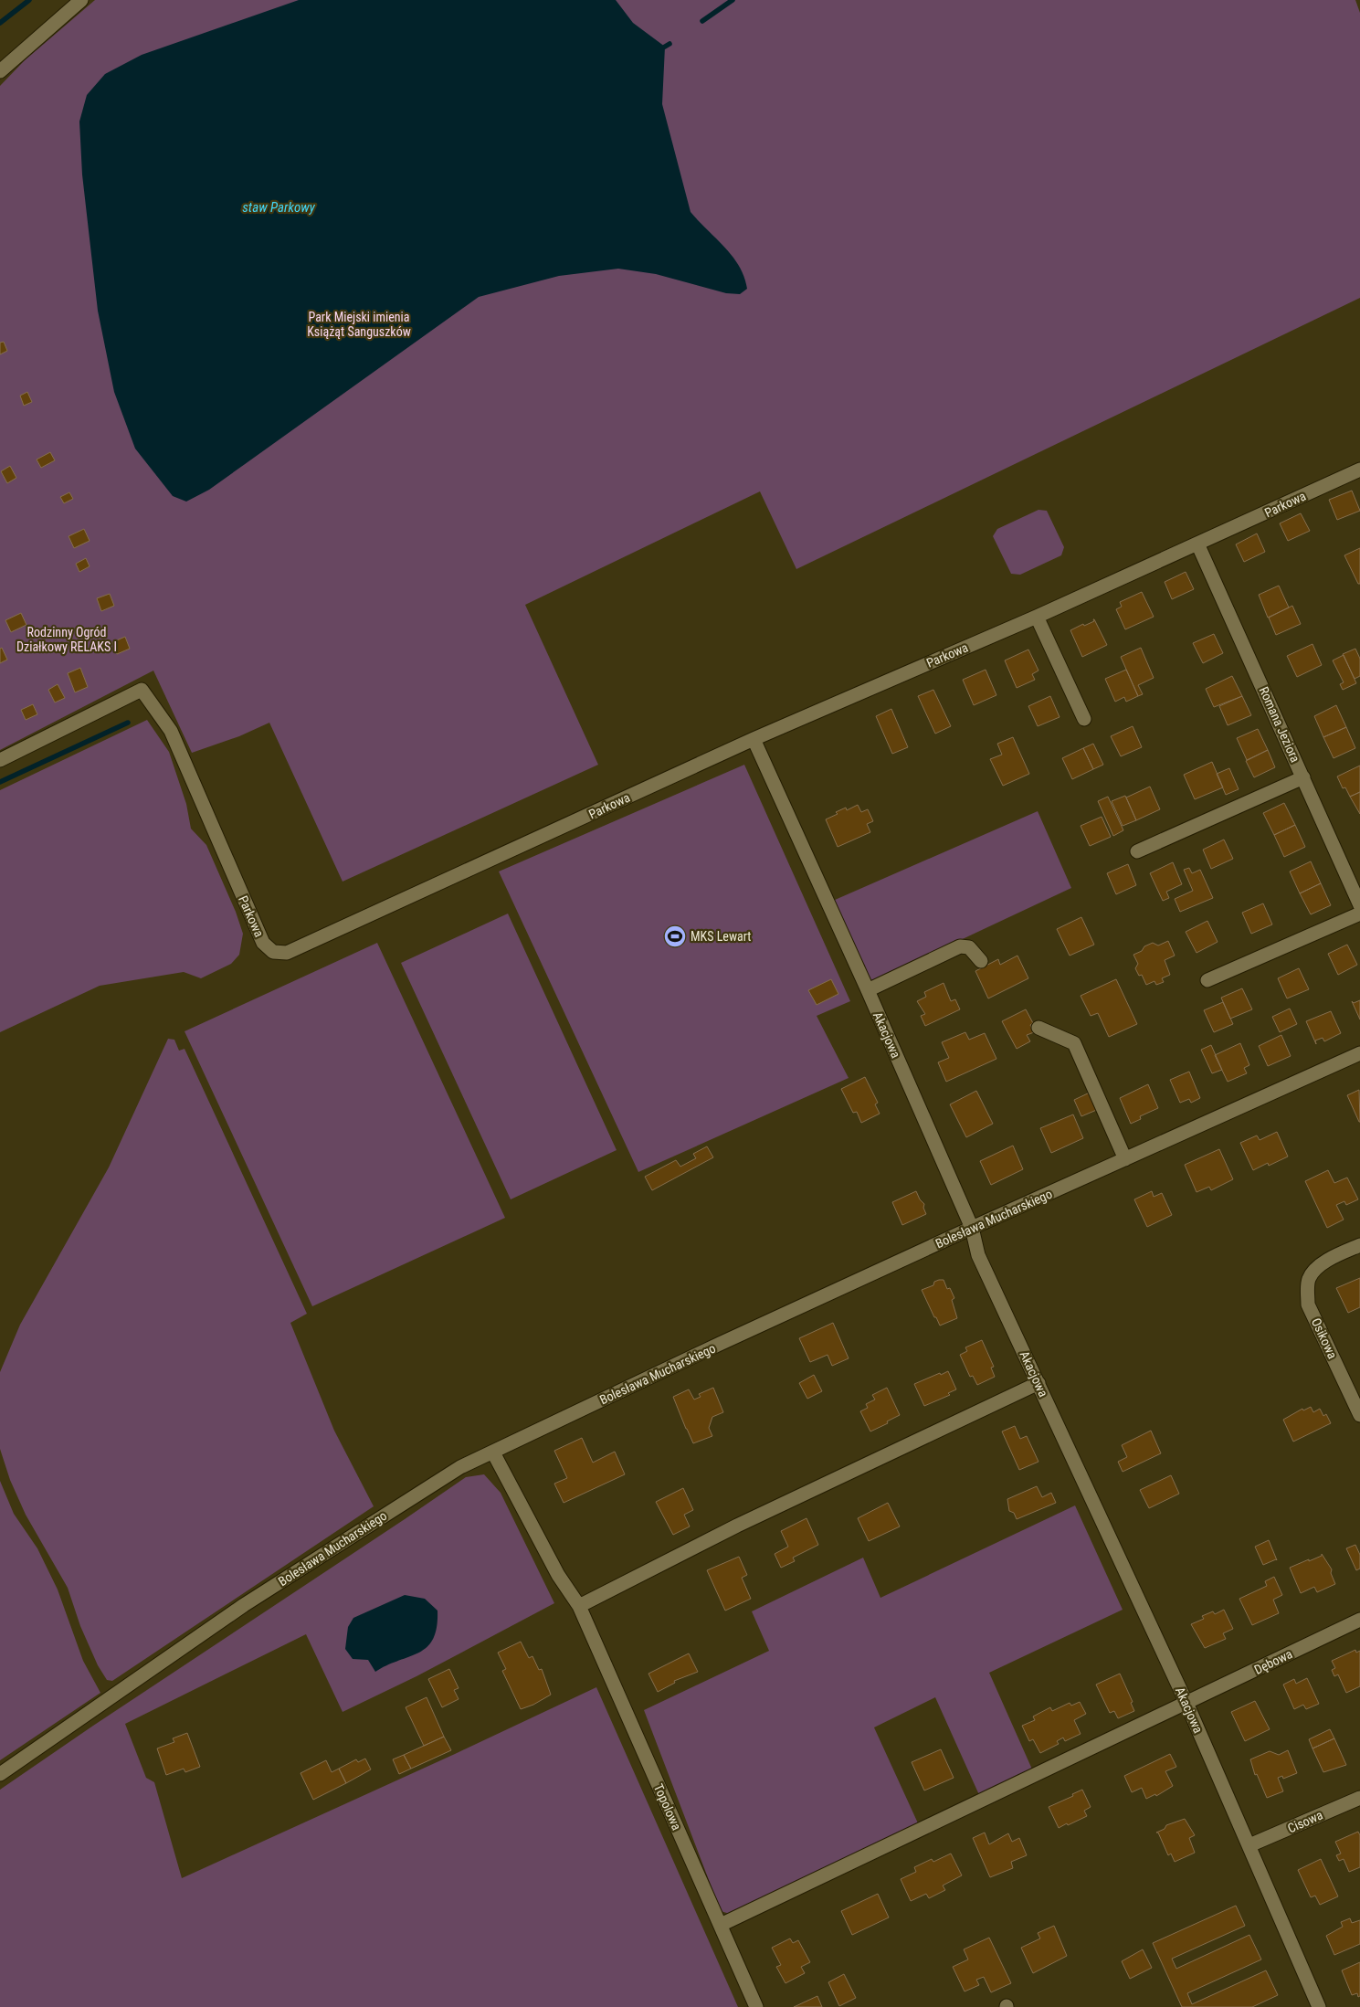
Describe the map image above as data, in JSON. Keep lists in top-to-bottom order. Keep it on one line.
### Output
{"streets":{"street":["Parkowa","Romana Jeziora","Akacjowa","Bolesława Mucharskiego","Osikowa","Dębowa","Topolowa","Cisowa"]},"crossings":[["Parkowa","Romana Jeziora"],["Parkowa","Akacjowa"],["Akacjowa","Bolesława Mucharskiego"],["Akacjowa","Dębowa"],["Akacjowa","Cisowa"],["Bolesława Mucharskiego","Topolowa"],["Dębowa","Topolowa"]],"water":["staw Parkowy"],"parks":["Park Miejski imienia Książąt Sanguszków","Rodzinny Ogród Działkowy RELAKS I"],"places":{"sports":["MKS Lewart"]}}
